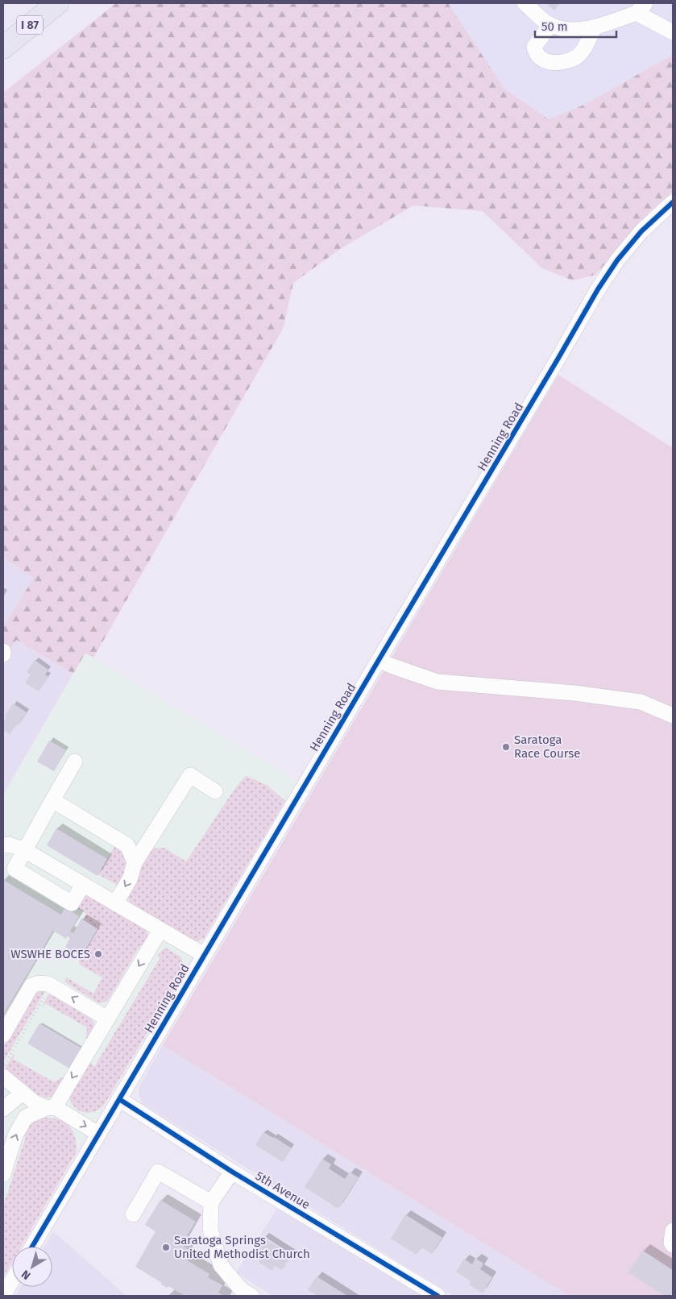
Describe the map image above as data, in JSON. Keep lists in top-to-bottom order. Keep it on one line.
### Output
{"streets":{"highway":["I 87"],"street":["Henning Road","5th Avenue"]},"crossings":[["Henning Road","5th Avenue"]],"places":["Saratoga Race Course","WSWHE BOCES","Saratoga Springs United Methodist Church"],"scale_bar":"50 m","north":"bottom left"}
